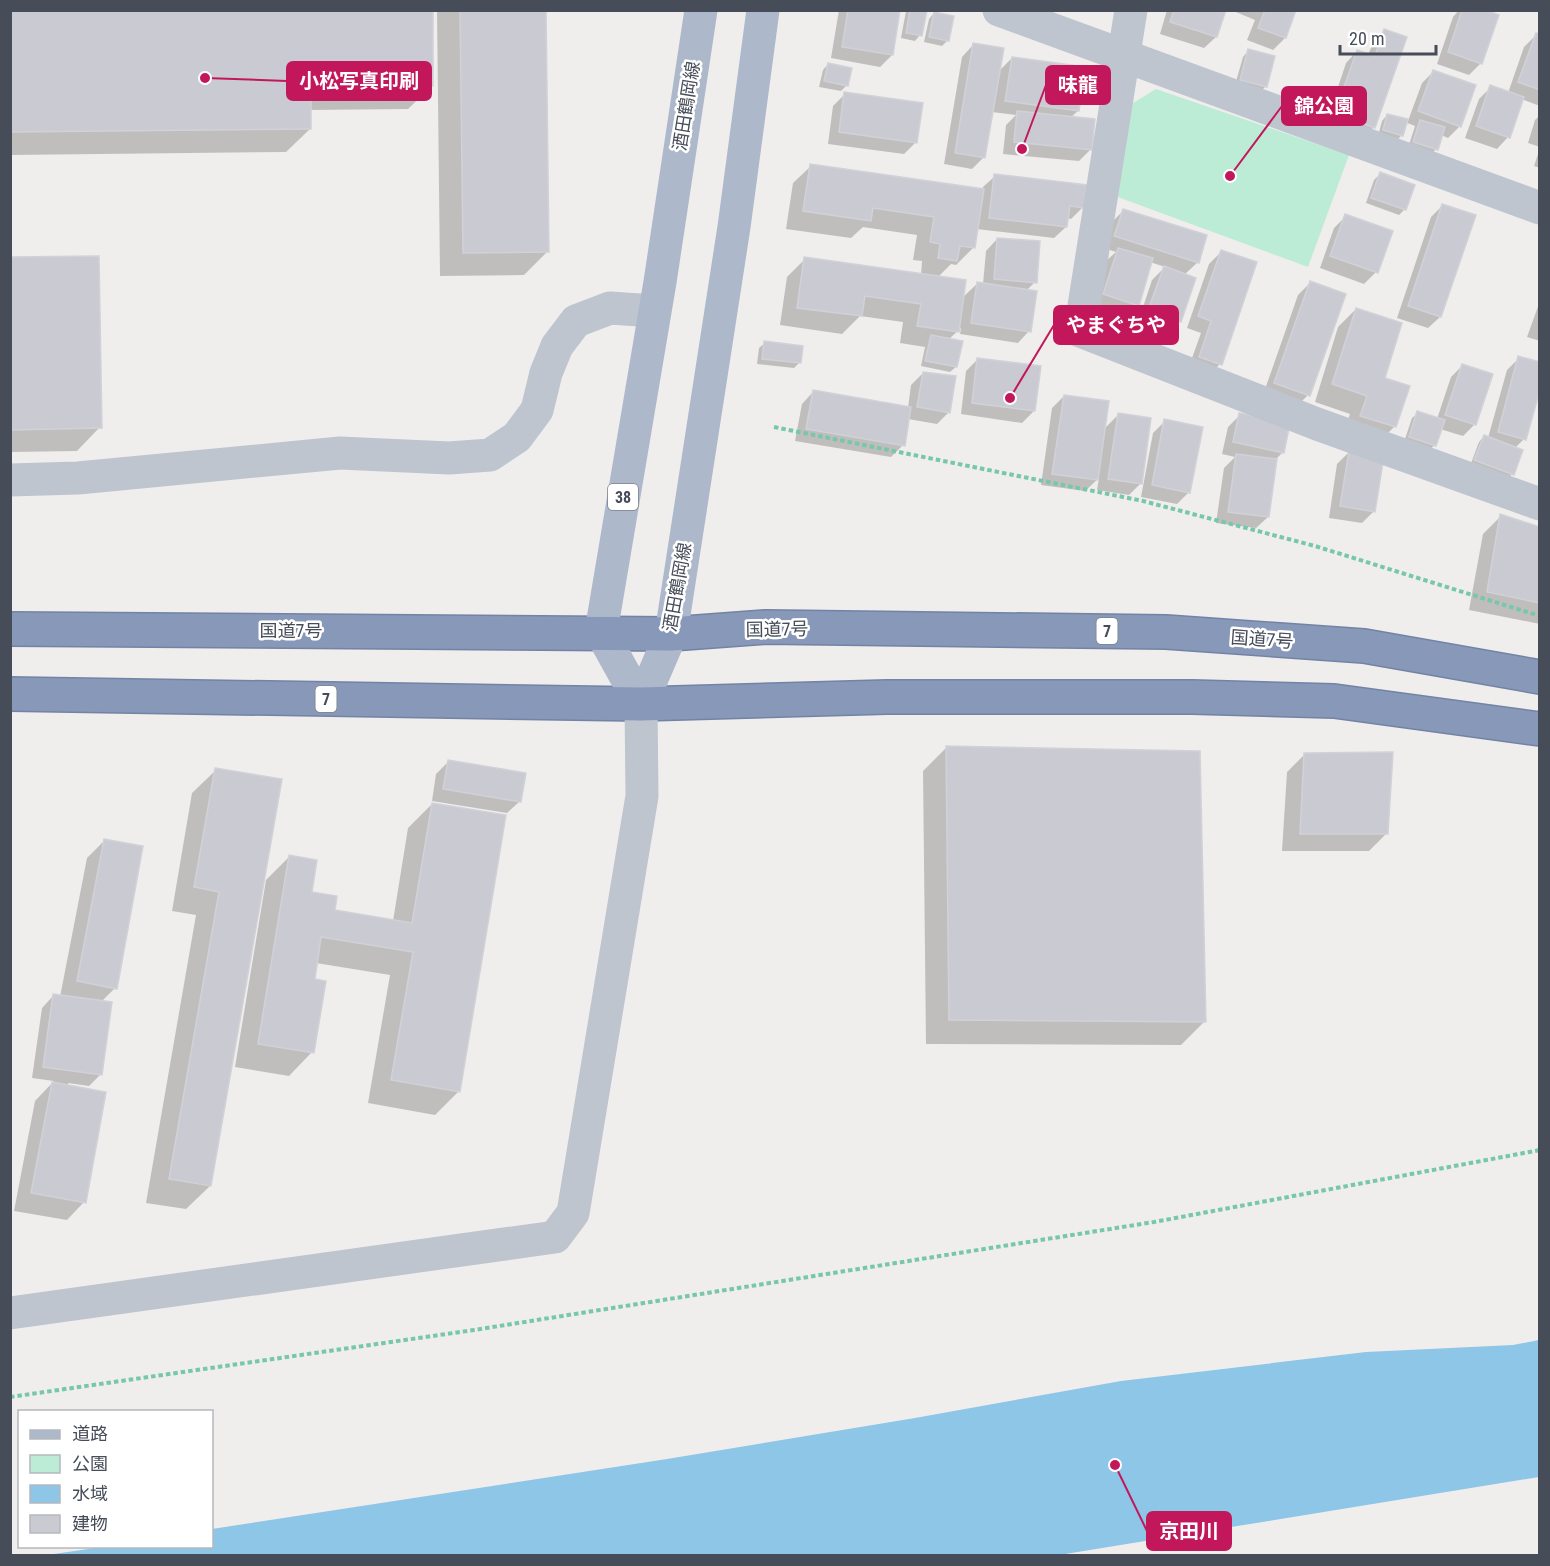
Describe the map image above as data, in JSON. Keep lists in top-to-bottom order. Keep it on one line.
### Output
{"streets":{"highway":["国道7号","7"],"main road":["酒田鶴岡線","38"]},"crossings":[["酒田鶴岡線","国道7号"],["酒田鶴岡線","7"]],"places":["小松写真印刷","味龍","錦公園","やまぐちや","京田川"],"legend":["道路","公園","水域","建物"],"scale_bar":"20 m"}
